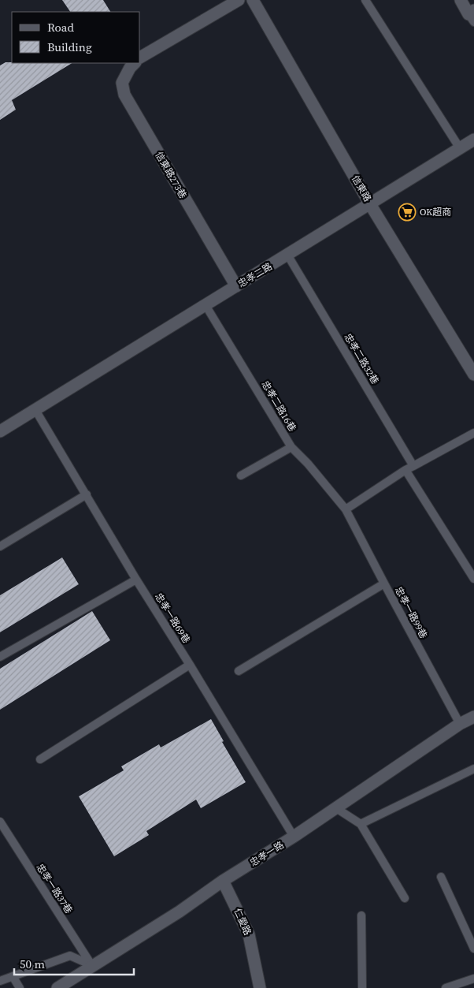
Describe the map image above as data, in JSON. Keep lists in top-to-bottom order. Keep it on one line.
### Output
{"streets":{"street":["信東路273巷","信東路","忠孝二路","忠孝一路","仁愛路"],"lane":["忠孝二路32巷","忠孝二路16巷","忠孝一路99巷","忠孝一路69巷","忠孝一路37巷"]},"crossings":[["信東路273巷","忠孝二路"],["信東路","忠孝二路"],["忠孝二路","忠孝二路32巷"],["忠孝二路","忠孝二路16巷"],["忠孝二路","忠孝一路69巷"],["忠孝二路16巷","忠孝一路99巷"],["忠孝一路99巷","忠孝一路"],["忠孝一路69巷","忠孝一路"],["忠孝一路","忠孝一路37巷"],["忠孝一路","仁愛路"]],"places":{"supermarket":["OK超商"]},"legend":["Road","Building"],"scale_bar":"50 m"}
